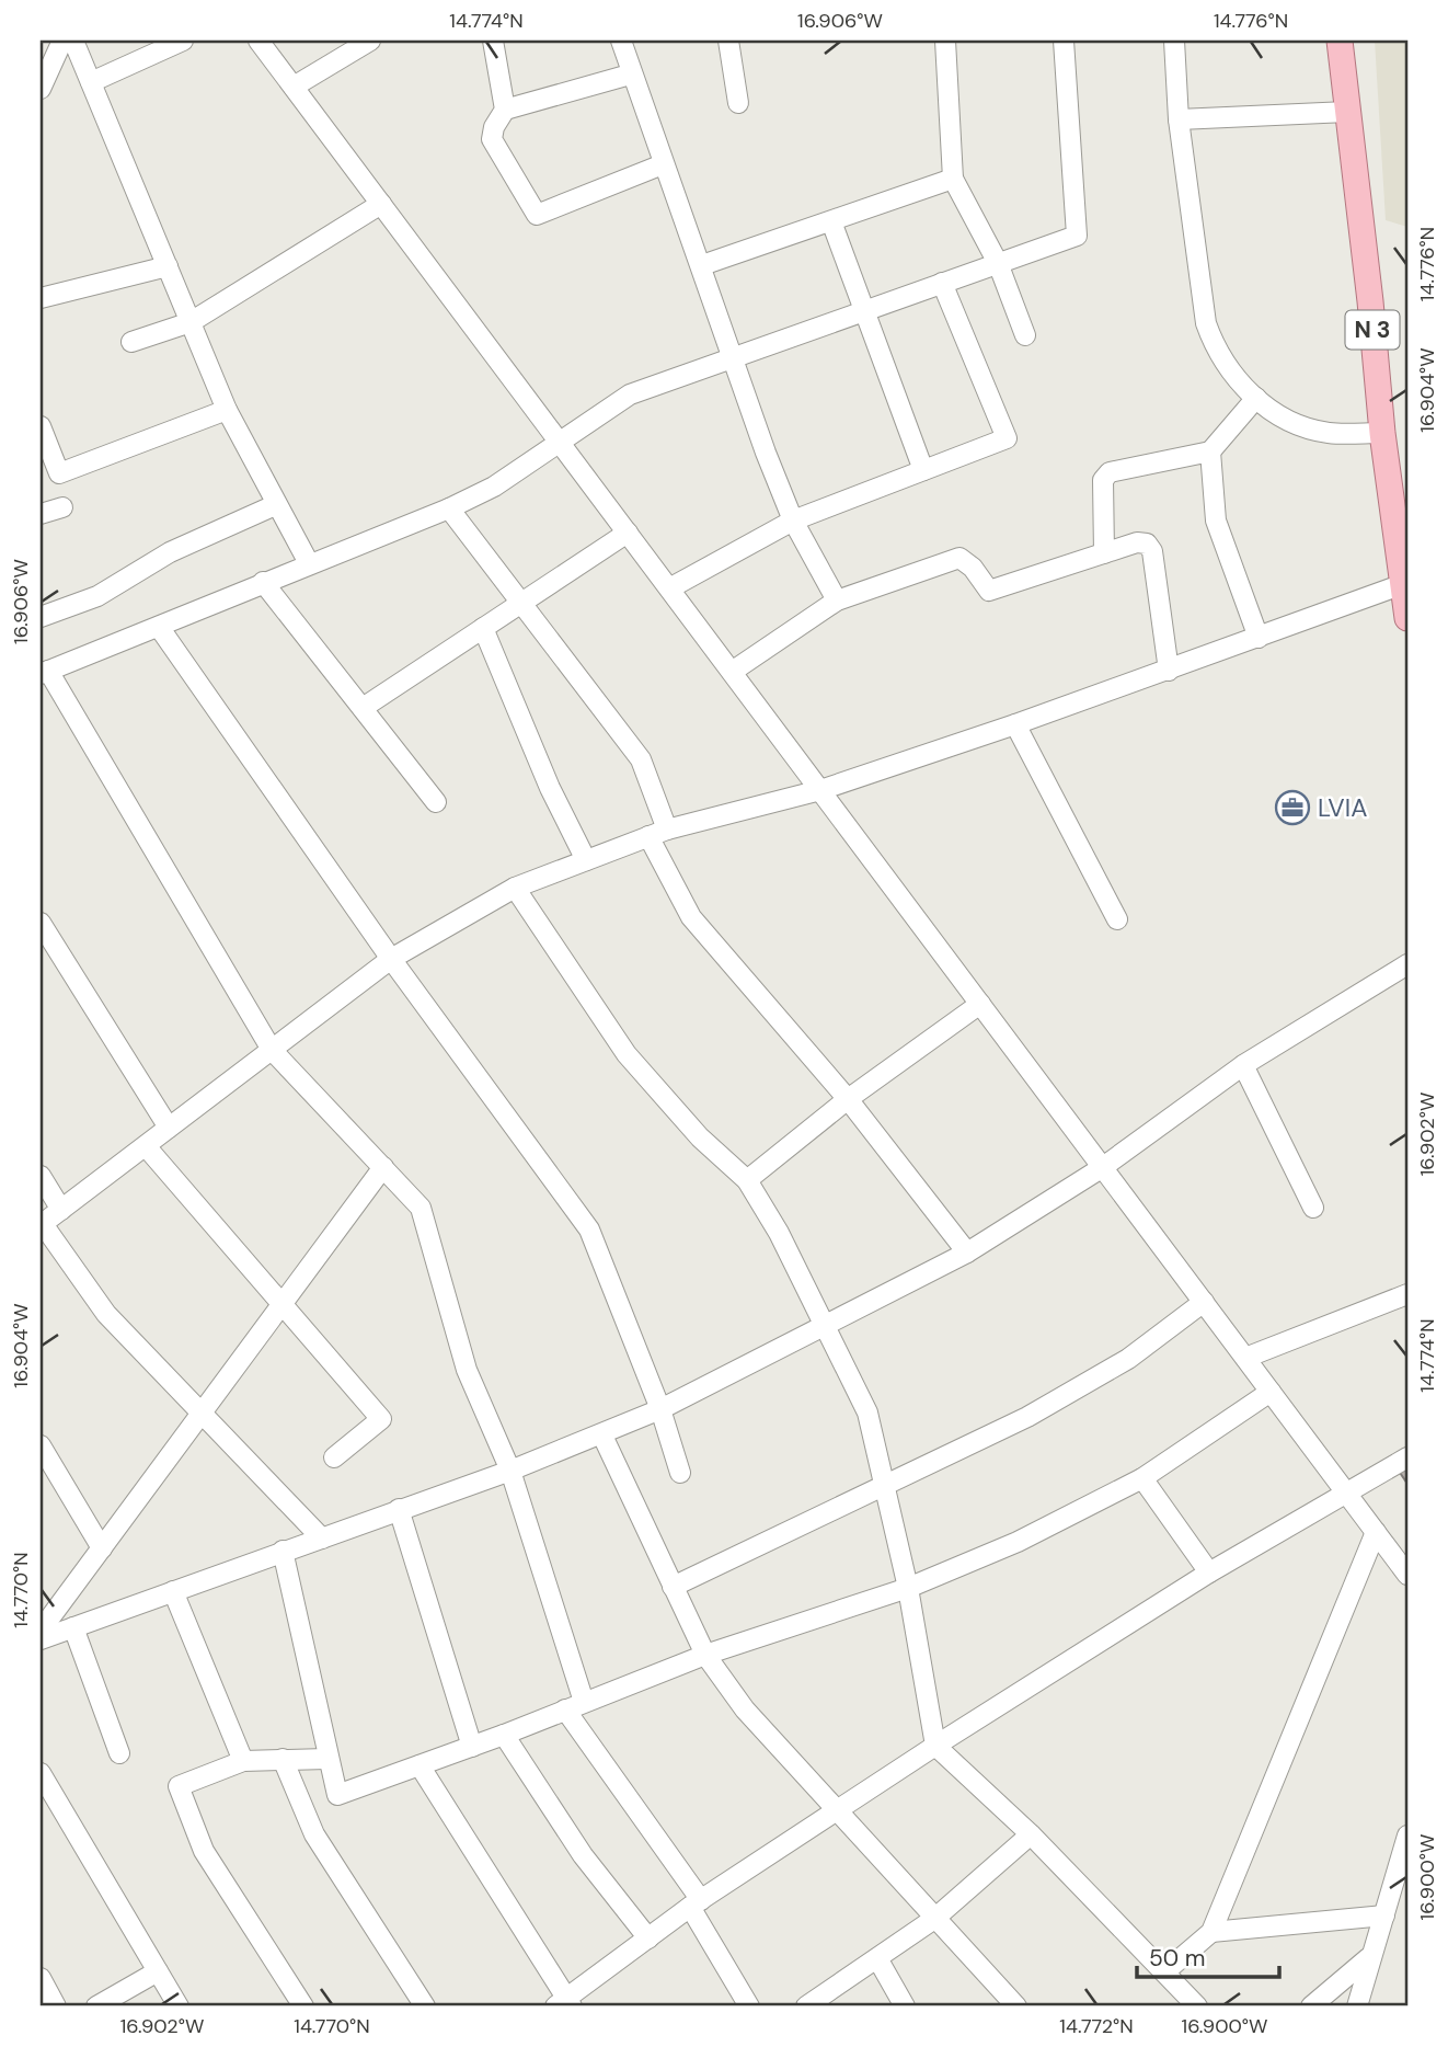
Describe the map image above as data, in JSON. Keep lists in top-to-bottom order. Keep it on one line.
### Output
{"streets":{"main road":["N 3"]},"places":{"office":["LVIA"]},"scale_bar":"50 m","coordinates":["14.774°N","16.906°W","14.776°N","16.904°W","16.902°W","14.770°N","16.900°W","14.772°N"]}
